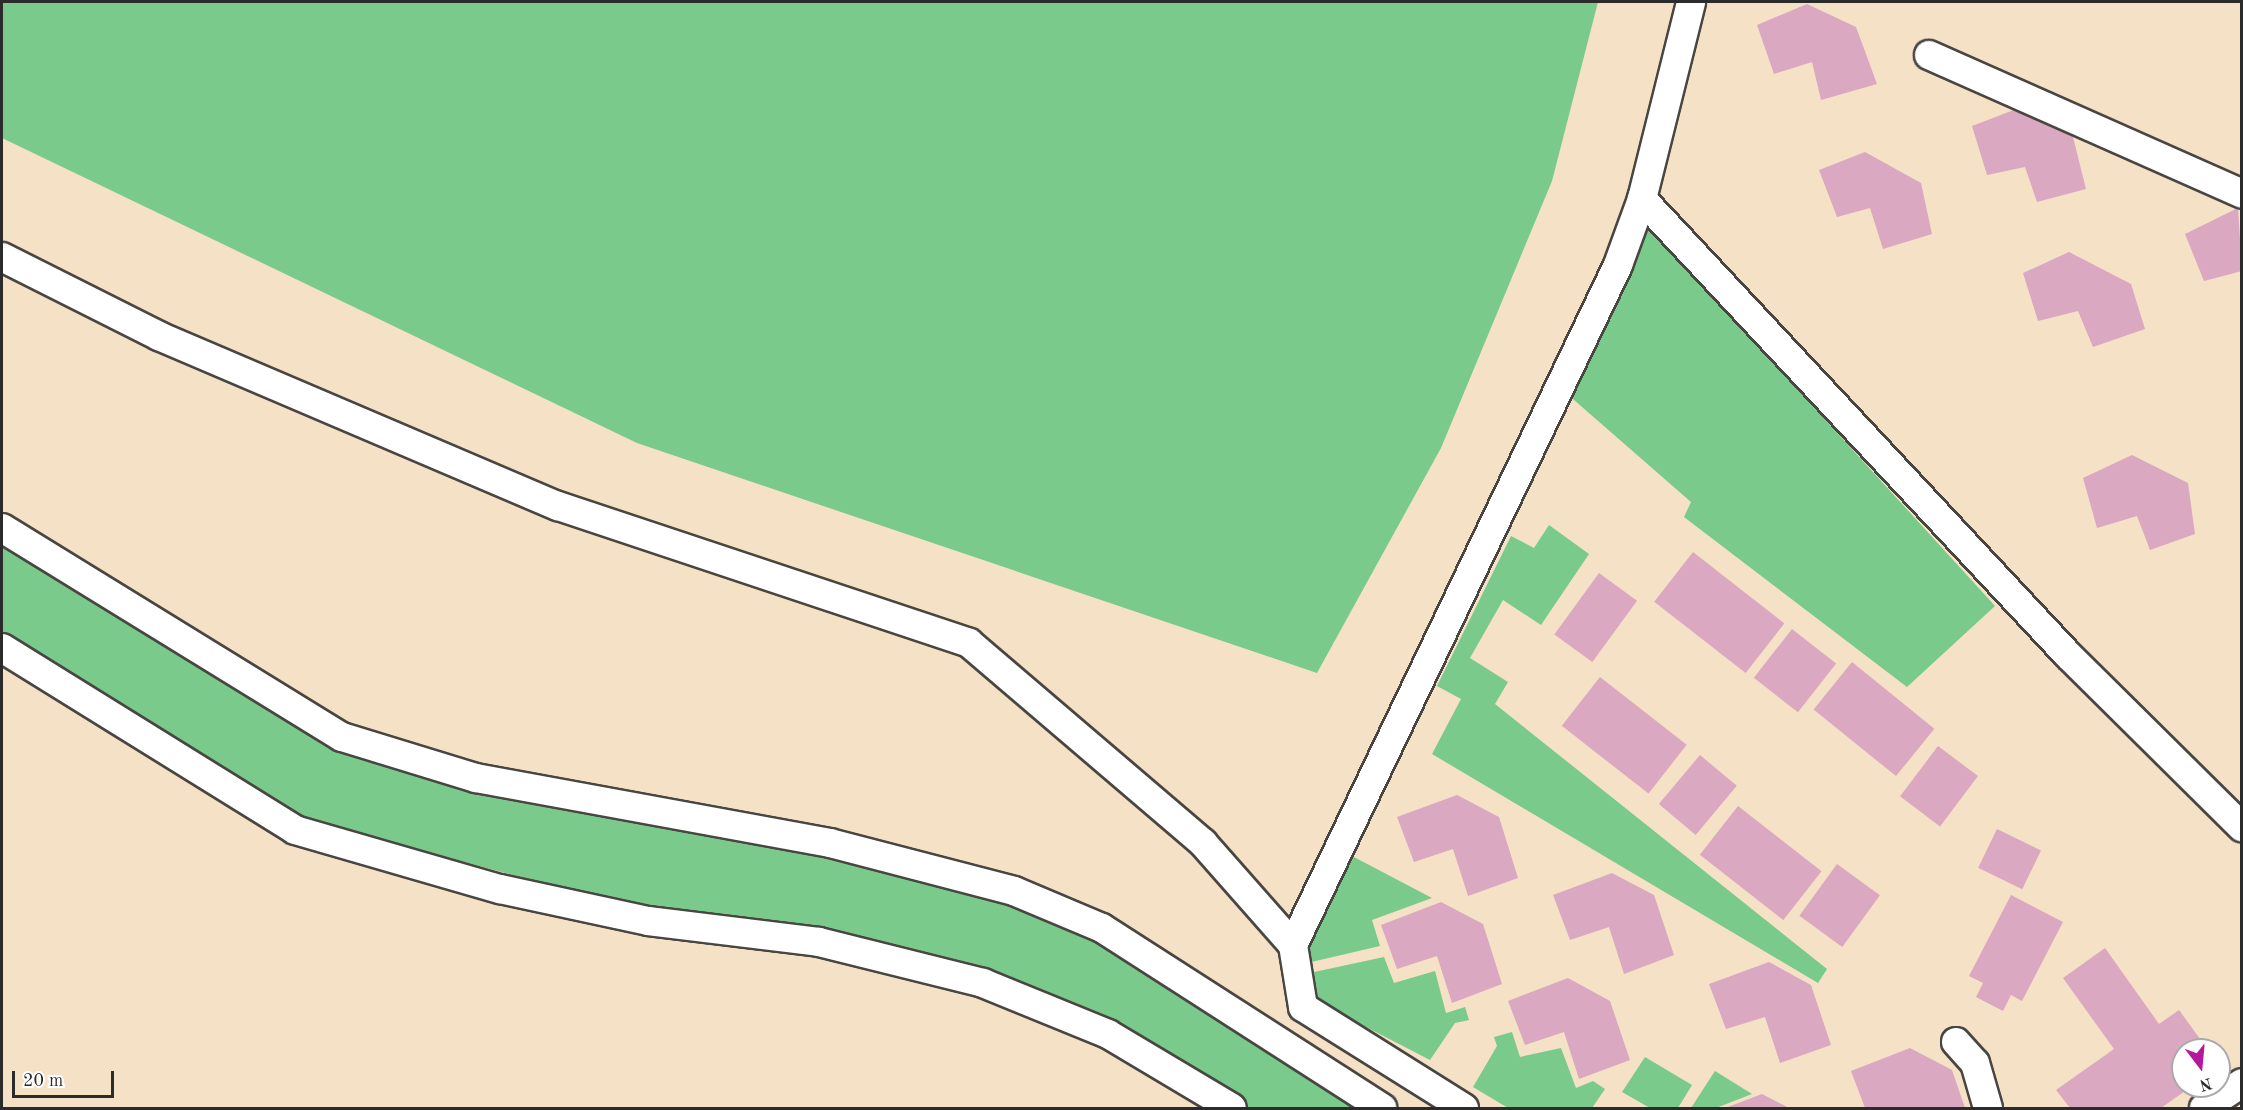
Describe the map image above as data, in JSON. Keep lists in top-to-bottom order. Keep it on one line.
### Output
{"scale_bar":"20 m","north":"bottom"}
